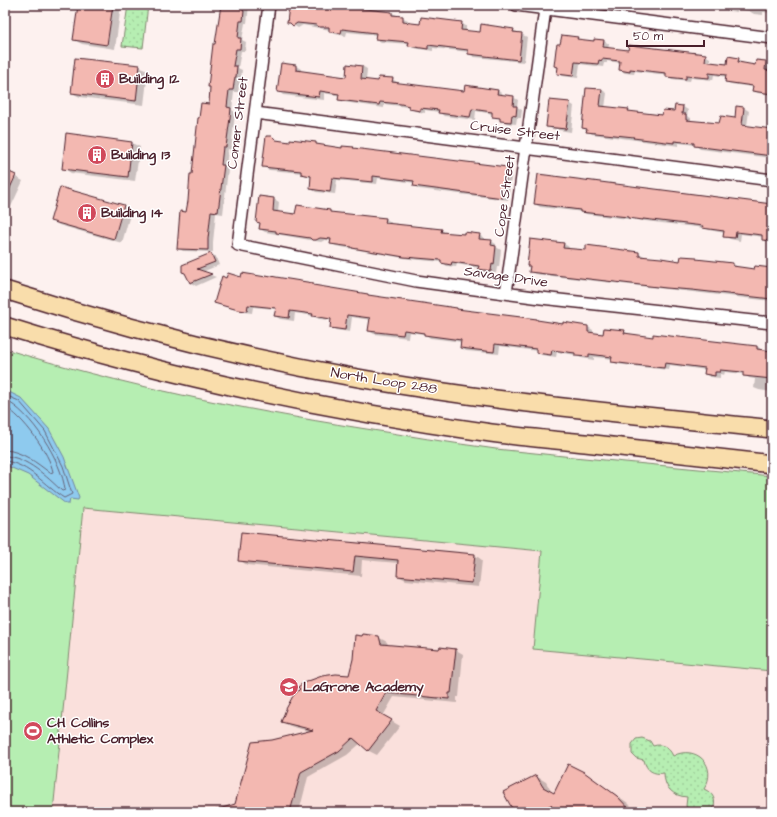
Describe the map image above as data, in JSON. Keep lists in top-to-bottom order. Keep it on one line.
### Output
{"streets":{"highway":["North Loop 288"],"street":["Comer Street","Cruise Street","Cope Street","Savage Drive"]},"crossings":[["Comer Street","Cruise Street"],["Comer Street","Savage Drive"],["Cruise Street","Cope Street"],["Cope Street","Savage Drive"]],"places":{"building":["Building 12","Building 13","Building 14"],"school or university":["LaGrone Academy"],"sports":["CH Collins Athletic Complex"]},"scale_bar":"50 m"}
